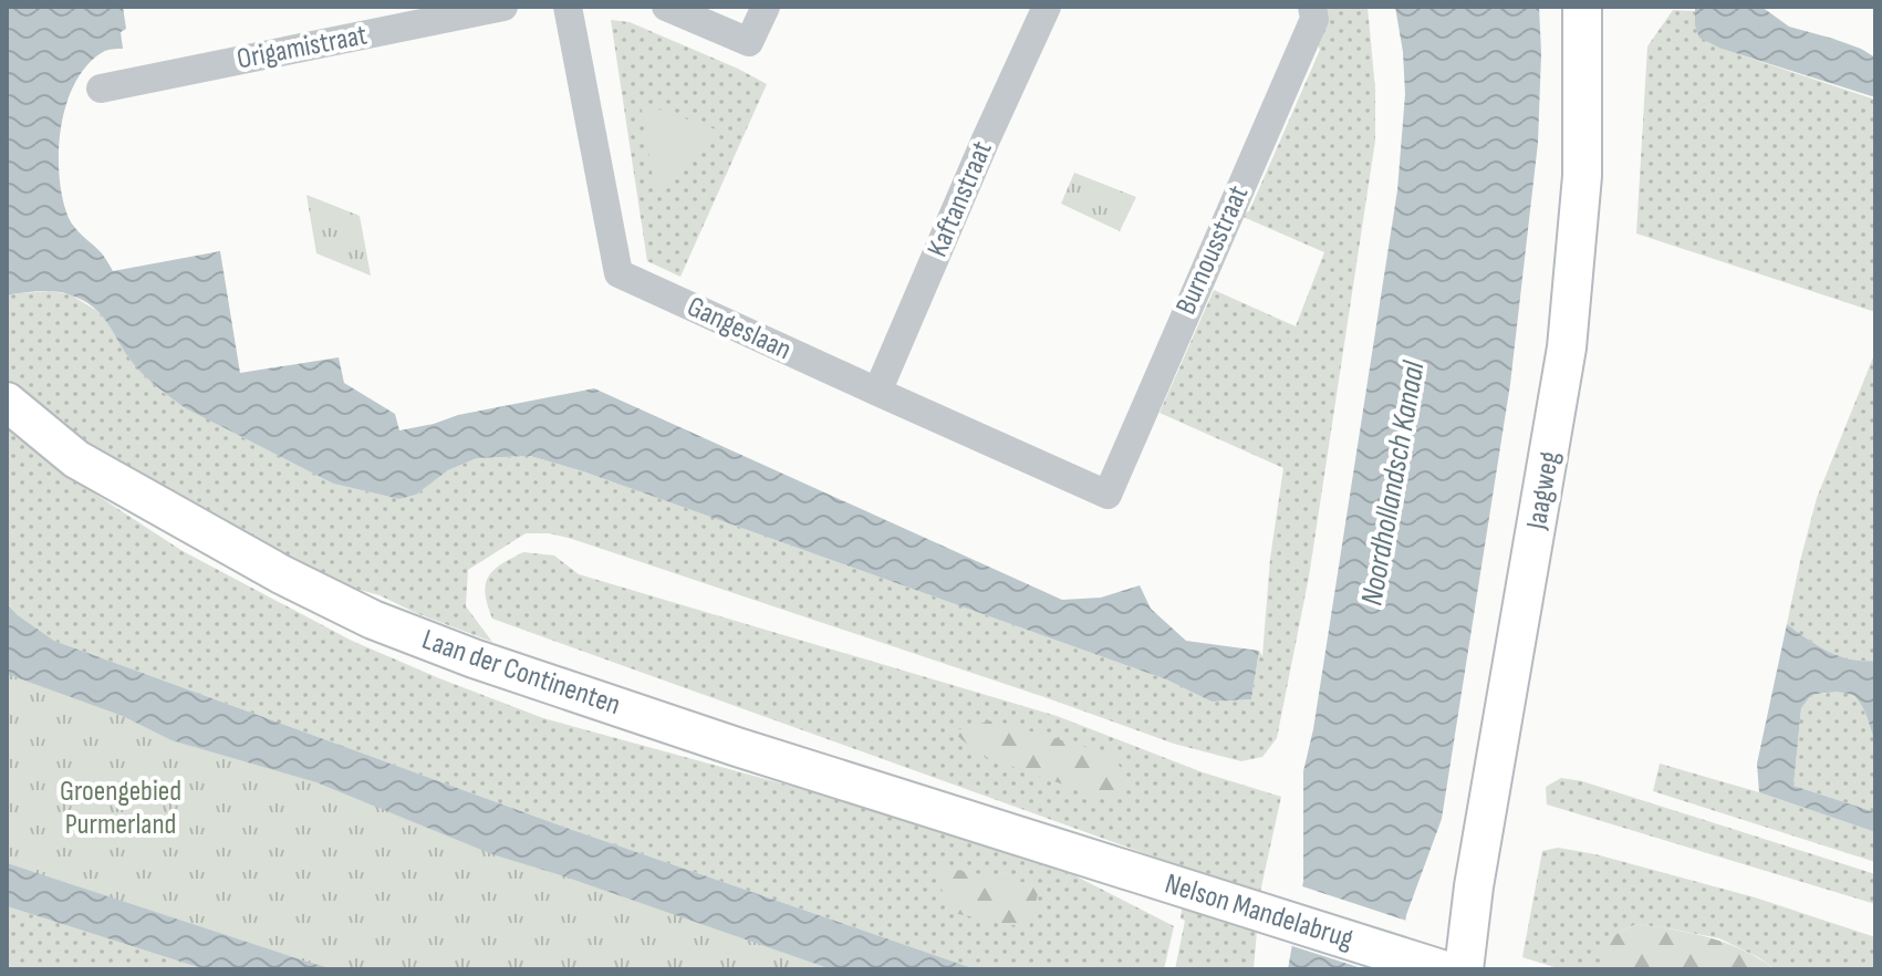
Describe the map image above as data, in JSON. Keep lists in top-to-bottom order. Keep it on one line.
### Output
{"streets":{"main road":["Jaagweg","Laan der Continenten","Nelson Mandelabrug"],"street":["Origamistraat","Kaftanstraat","Burnousstraat","Gangeslaan"]},"crossings":[["Kaftanstraat","Gangeslaan"],["Burnousstraat","Gangeslaan"],["Laan der Continenten","Nelson Mandelabrug"]],"water":["Noordhollandsch Kanaal"],"parks":["Groengebied Purmerland"]}
